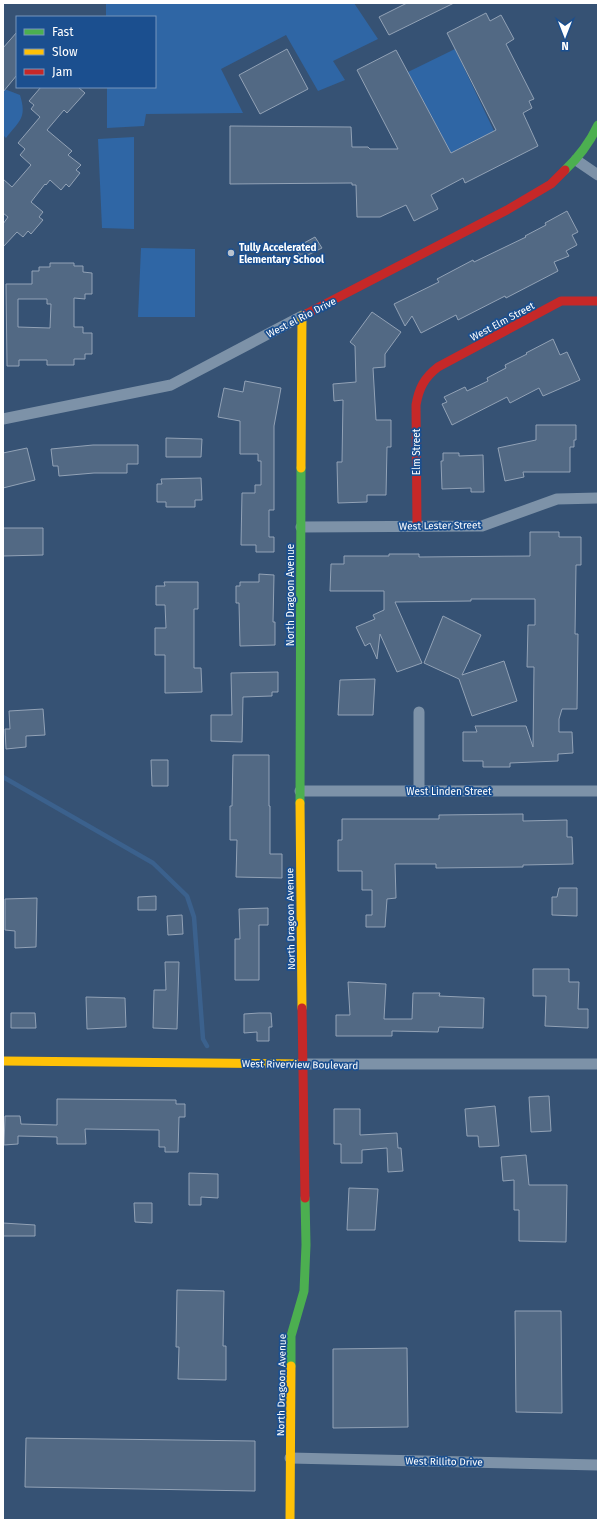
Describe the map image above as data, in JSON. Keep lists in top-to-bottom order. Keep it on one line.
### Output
{"streets":{"street":["West el Rio Drive","West Elm Street","Elm Street","West Lester Street","North Dragoon Avenue","West Linden Street","West Riverview Boulevard","West Rillito Drive"]},"crossings":[["West el Rio Drive","North Dragoon Avenue"],["West Elm Street","Elm Street"],["Elm Street","West Lester Street"],["West Lester Street","North Dragoon Avenue"],["North Dragoon Avenue","West Linden Street"],["North Dragoon Avenue","West Riverview Boulevard"],["North Dragoon Avenue","West Rillito Drive"]],"places":["Tully Accelerated Elementary School"],"legend":["Fast","Slow","Jam"],"north":"bottom"}
